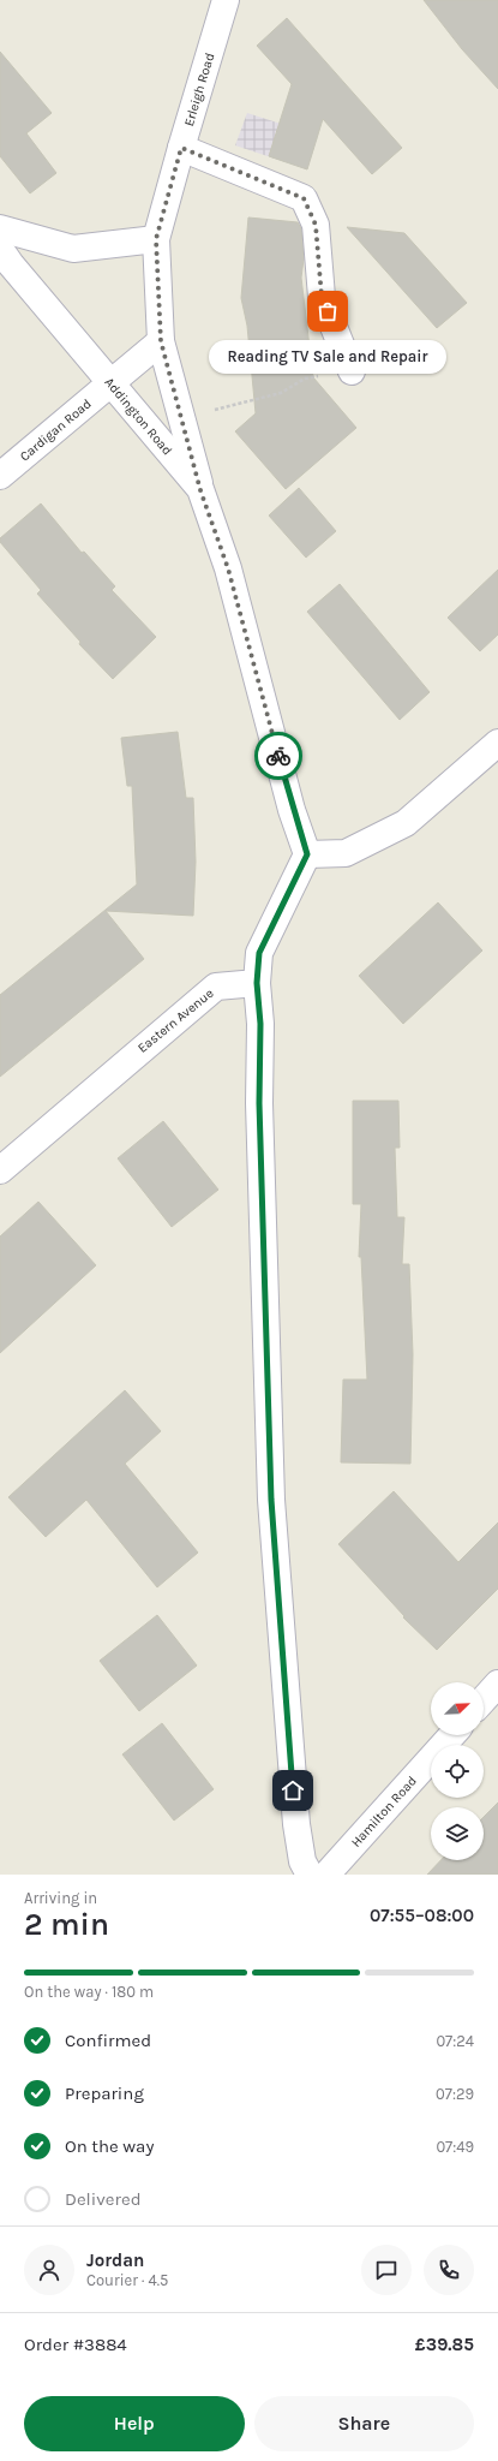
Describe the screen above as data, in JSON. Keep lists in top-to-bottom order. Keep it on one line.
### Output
{"streets":{"street":["Erleigh Road","Addington Road","Cardigan Road","Eastern Avenue","Hamilton Road"]},"crossings":[["Erleigh Road","Addington Road"],["Erleigh Road","Cardigan Road"],["Addington Road","Cardigan Road"]],"places":["Reading TV Sale and Repair"],"north":"top right","page":{"bubble":"Reading TV Sale and Repair","heading":["2 min","Arriving in","07:55–08:00"],"panel":["Jordan","Courier · 4.5","Order #3884","£39.85"],"bar":"On the way · 180 m","list":[["Confirmed","07:24"],["Preparing","07:29"],["On the way","07:49"],"Delivered"],"buttons":["Help","Share"]}}
